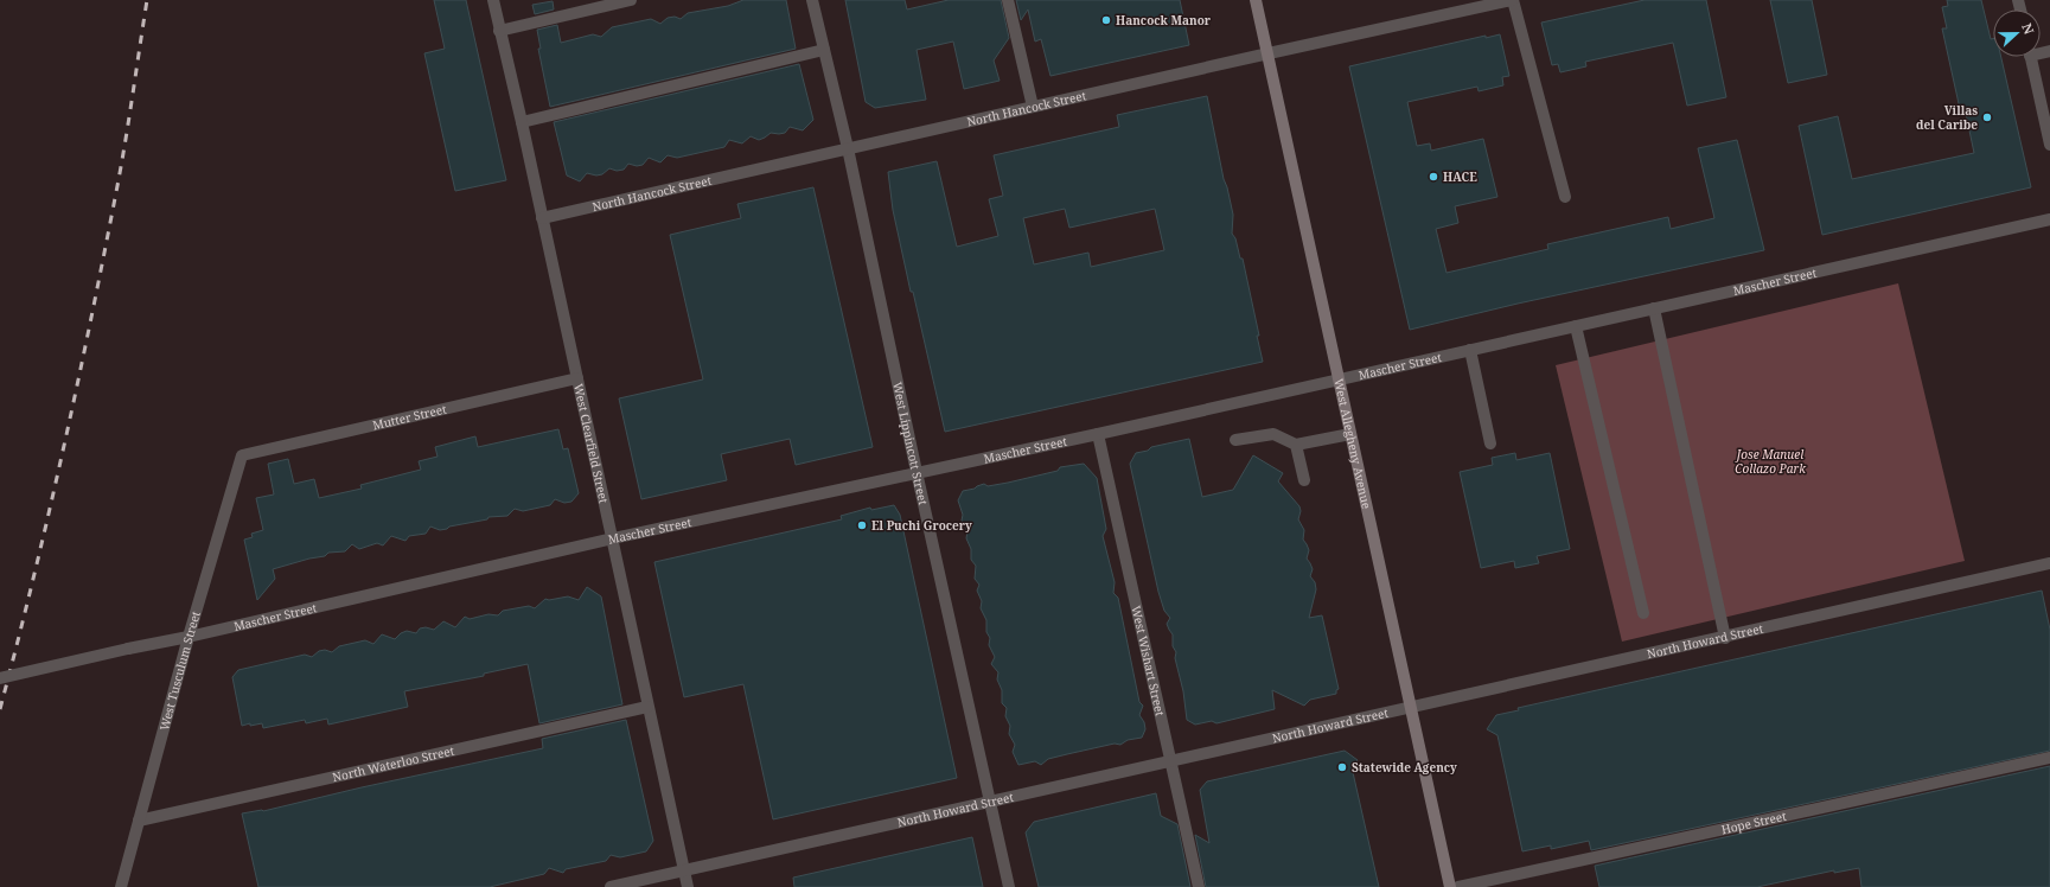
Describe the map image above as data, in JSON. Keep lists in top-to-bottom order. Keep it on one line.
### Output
{"streets":{"main road":["West Allegheny Avenue"],"street":["North Hancock Street","Mascher Street","Mutter Street","West Clearfield Street","West Lippincott Street","North Howard Street","West Wishart Street","West Tusculum Street","North Waterloo Street","Hope Street"]},"crossings":[["North Hancock Street","West Clearfield Street"],["North Hancock Street","West Lippincott Street"],["North Hancock Street","West Allegheny Avenue"],["Mascher Street","West Clearfield Street"],["Mascher Street","West Lippincott Street"],["Mascher Street","West Allegheny Avenue"],["Mascher Street","West Wishart Street"],["Mascher Street","West Tusculum Street"],["Mutter Street","West Clearfield Street"],["Mutter Street","West Tusculum Street"],["West Clearfield Street","North Howard Street"],["West Clearfield Street","North Waterloo Street"],["West Lippincott Street","North Howard Street"],["West Allegheny Avenue","North Howard Street"],["North Howard Street","West Wishart Street"],["West Tusculum Street","North Waterloo Street"]],"parks":["Jose Manuel Collazo Park"],"places":["Hancock Manor","Villas del Caribe","HACE","El Puchi Grocery","Statewide Agency"],"north":"right"}
